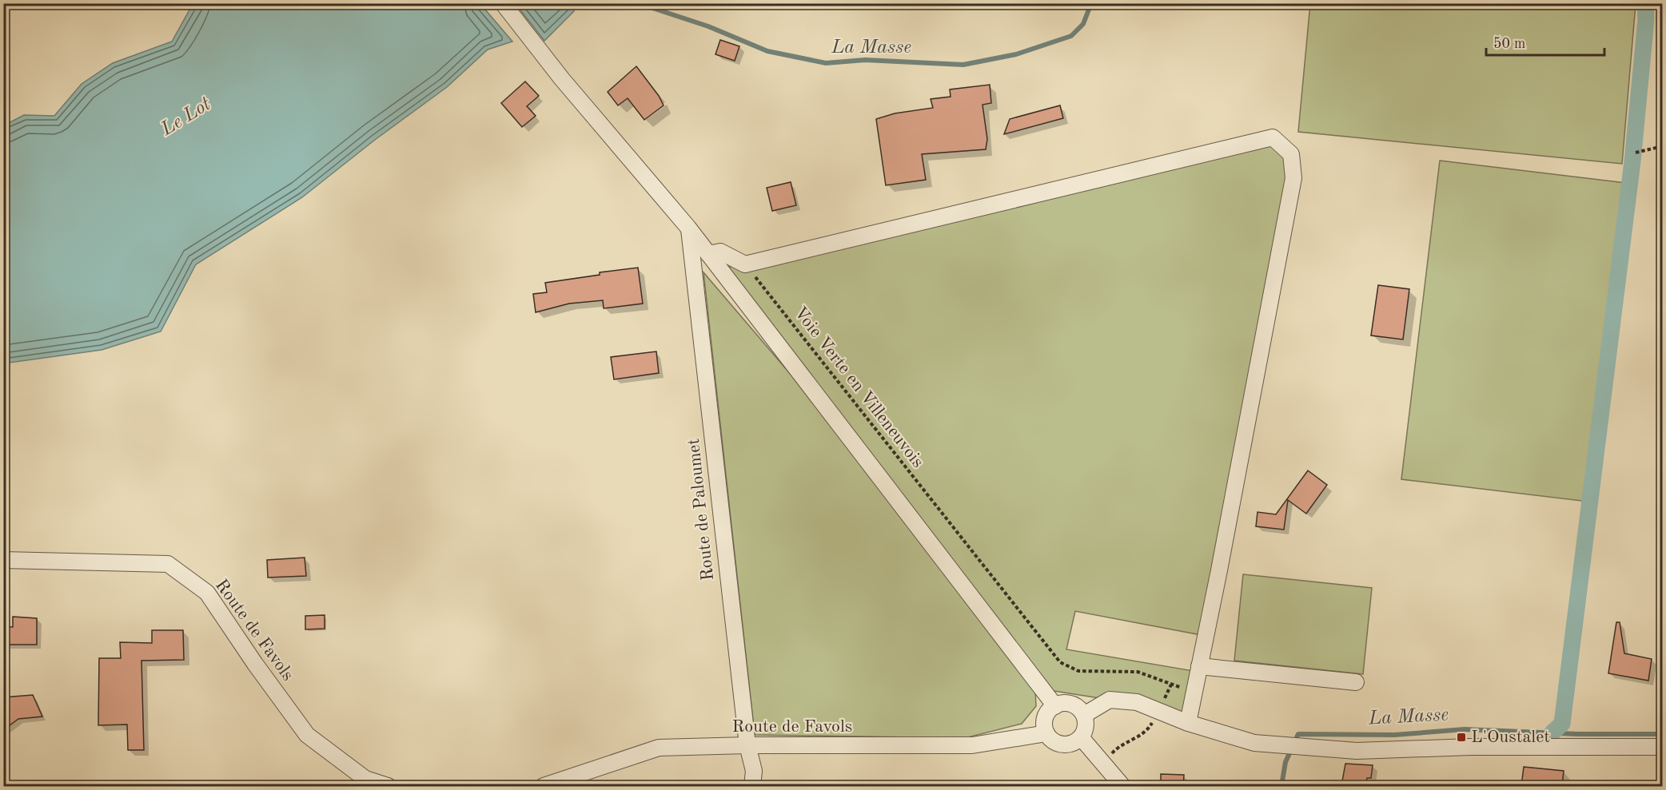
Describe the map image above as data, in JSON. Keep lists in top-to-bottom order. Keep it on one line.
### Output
{"streets":{"street":["Route de Paloumet","Route de Favols"],"path":["Voie Verte en Villeneuvois"]},"crossings":[["Route de Paloumet","Route de Favols"]],"water":["La Masse","Le Lot"],"places":{"transit":["L'Oustalet"]},"scale_bar":"50 m"}
